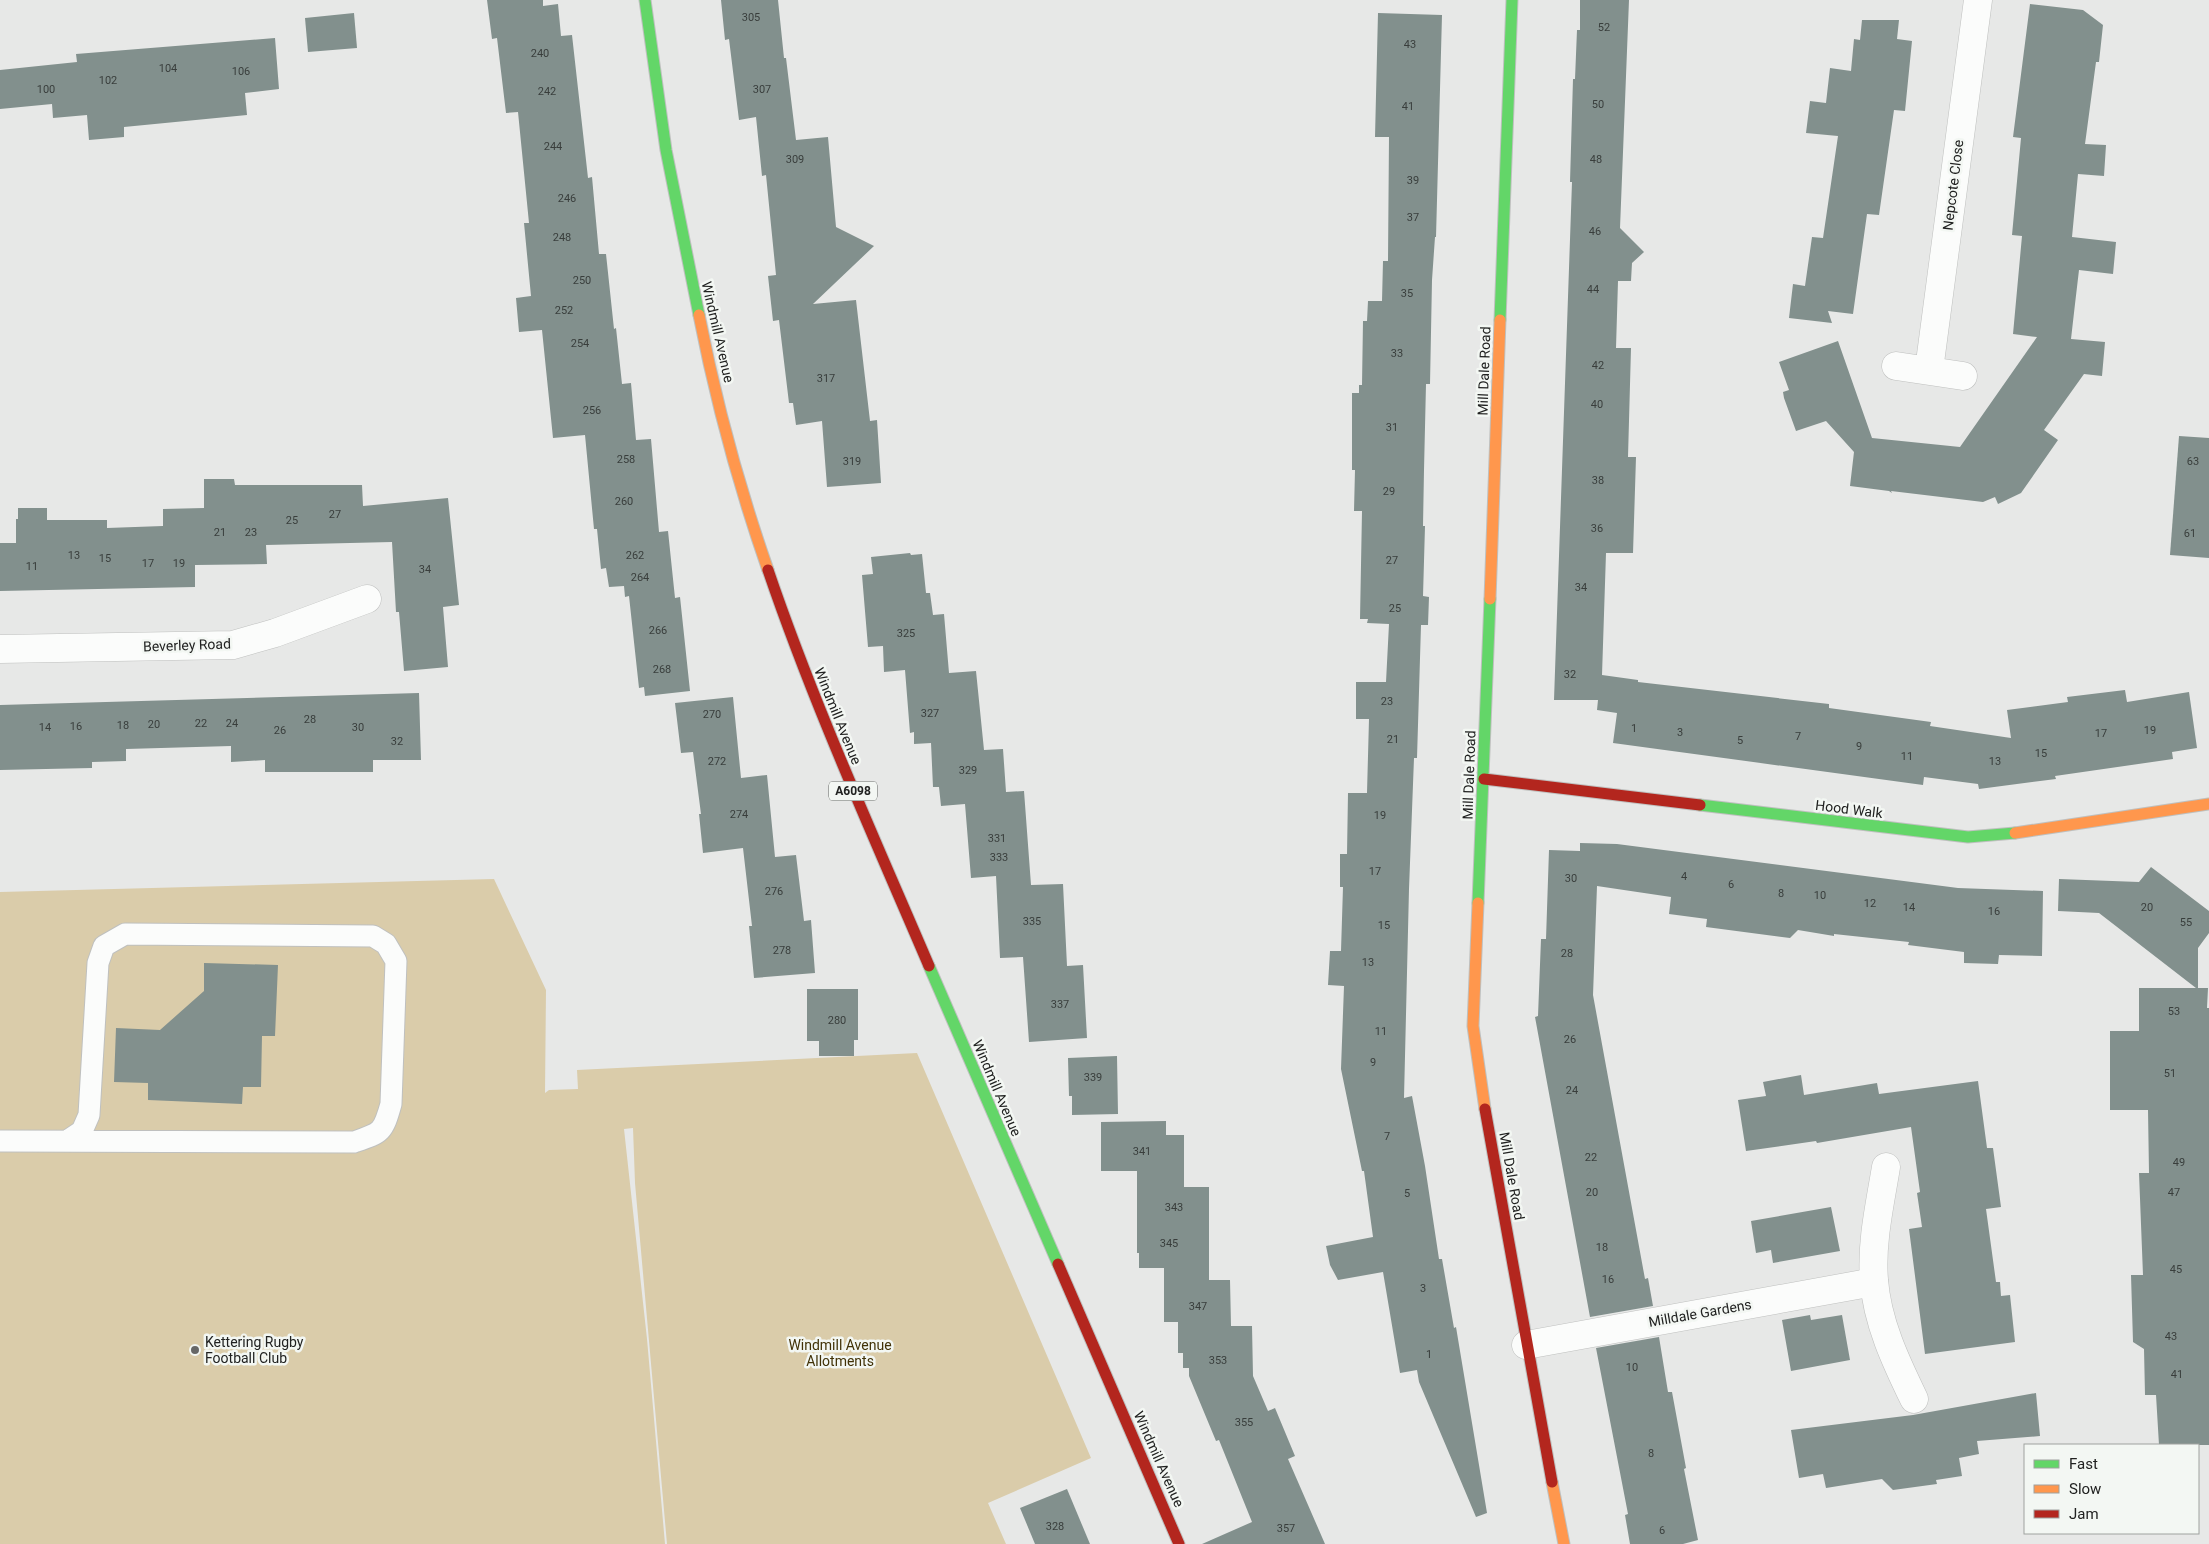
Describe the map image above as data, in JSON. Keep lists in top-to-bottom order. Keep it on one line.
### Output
{"streets":{"street":["Nepcote Close","Windmill Avenue","Mill Dale Road","Beverley Road","A6098","Hood Walk","Milldale Gardens"]},"crossings":[["Mill Dale Road","Hood Walk"],["Mill Dale Road","Milldale Gardens"]],"parks":["Windmill Avenue Allotments"],"places":["Kettering Rugby Football Club"],"house_numbers":["305","52","43","240","104","106","102","100","307","242","50","41","244","309","48","39","246","37","46","248","250","44","35","252","254","33","42","317","40","256","31","258","319","63","38","29","260","27","25","36","21","23","61","13","262","15","27","17","19","11","34","264","34","25","266","325","268","32","23","327","270","28","22","24","20","18","16","14","30","1","26","19","3","17","7","21","5","32","9","15","11","272","13","329","274","19","331","333","17","4","30","6","276","8","10","12","14","20","16","335","55","15","278","28","13","337","53","280","11","26","9","51","339","24","7","341","22","49","20","47","5","343","345","18","45","16","3","347","43","1","353","10","41","355","8","328","357","6"],"legend":["Fast","Slow","Jam"]}
